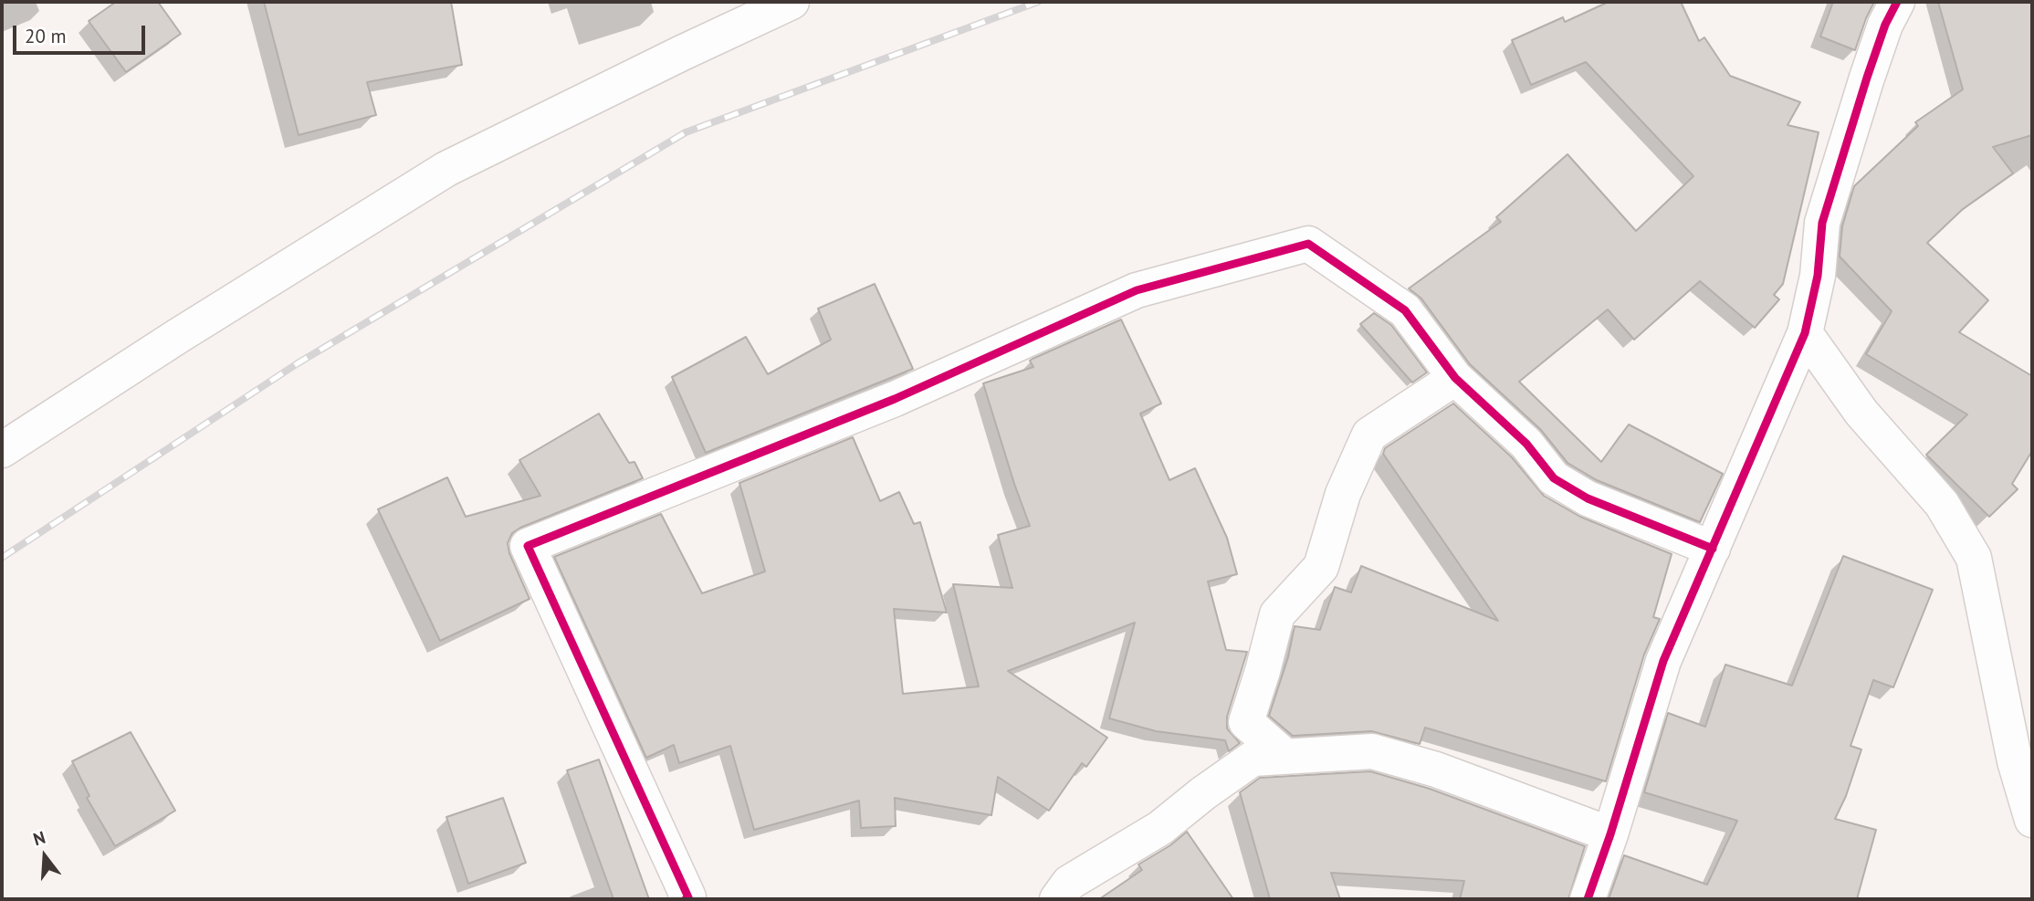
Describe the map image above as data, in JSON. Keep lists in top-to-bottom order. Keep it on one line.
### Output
{"scale_bar":"20 m","north":"top"}
